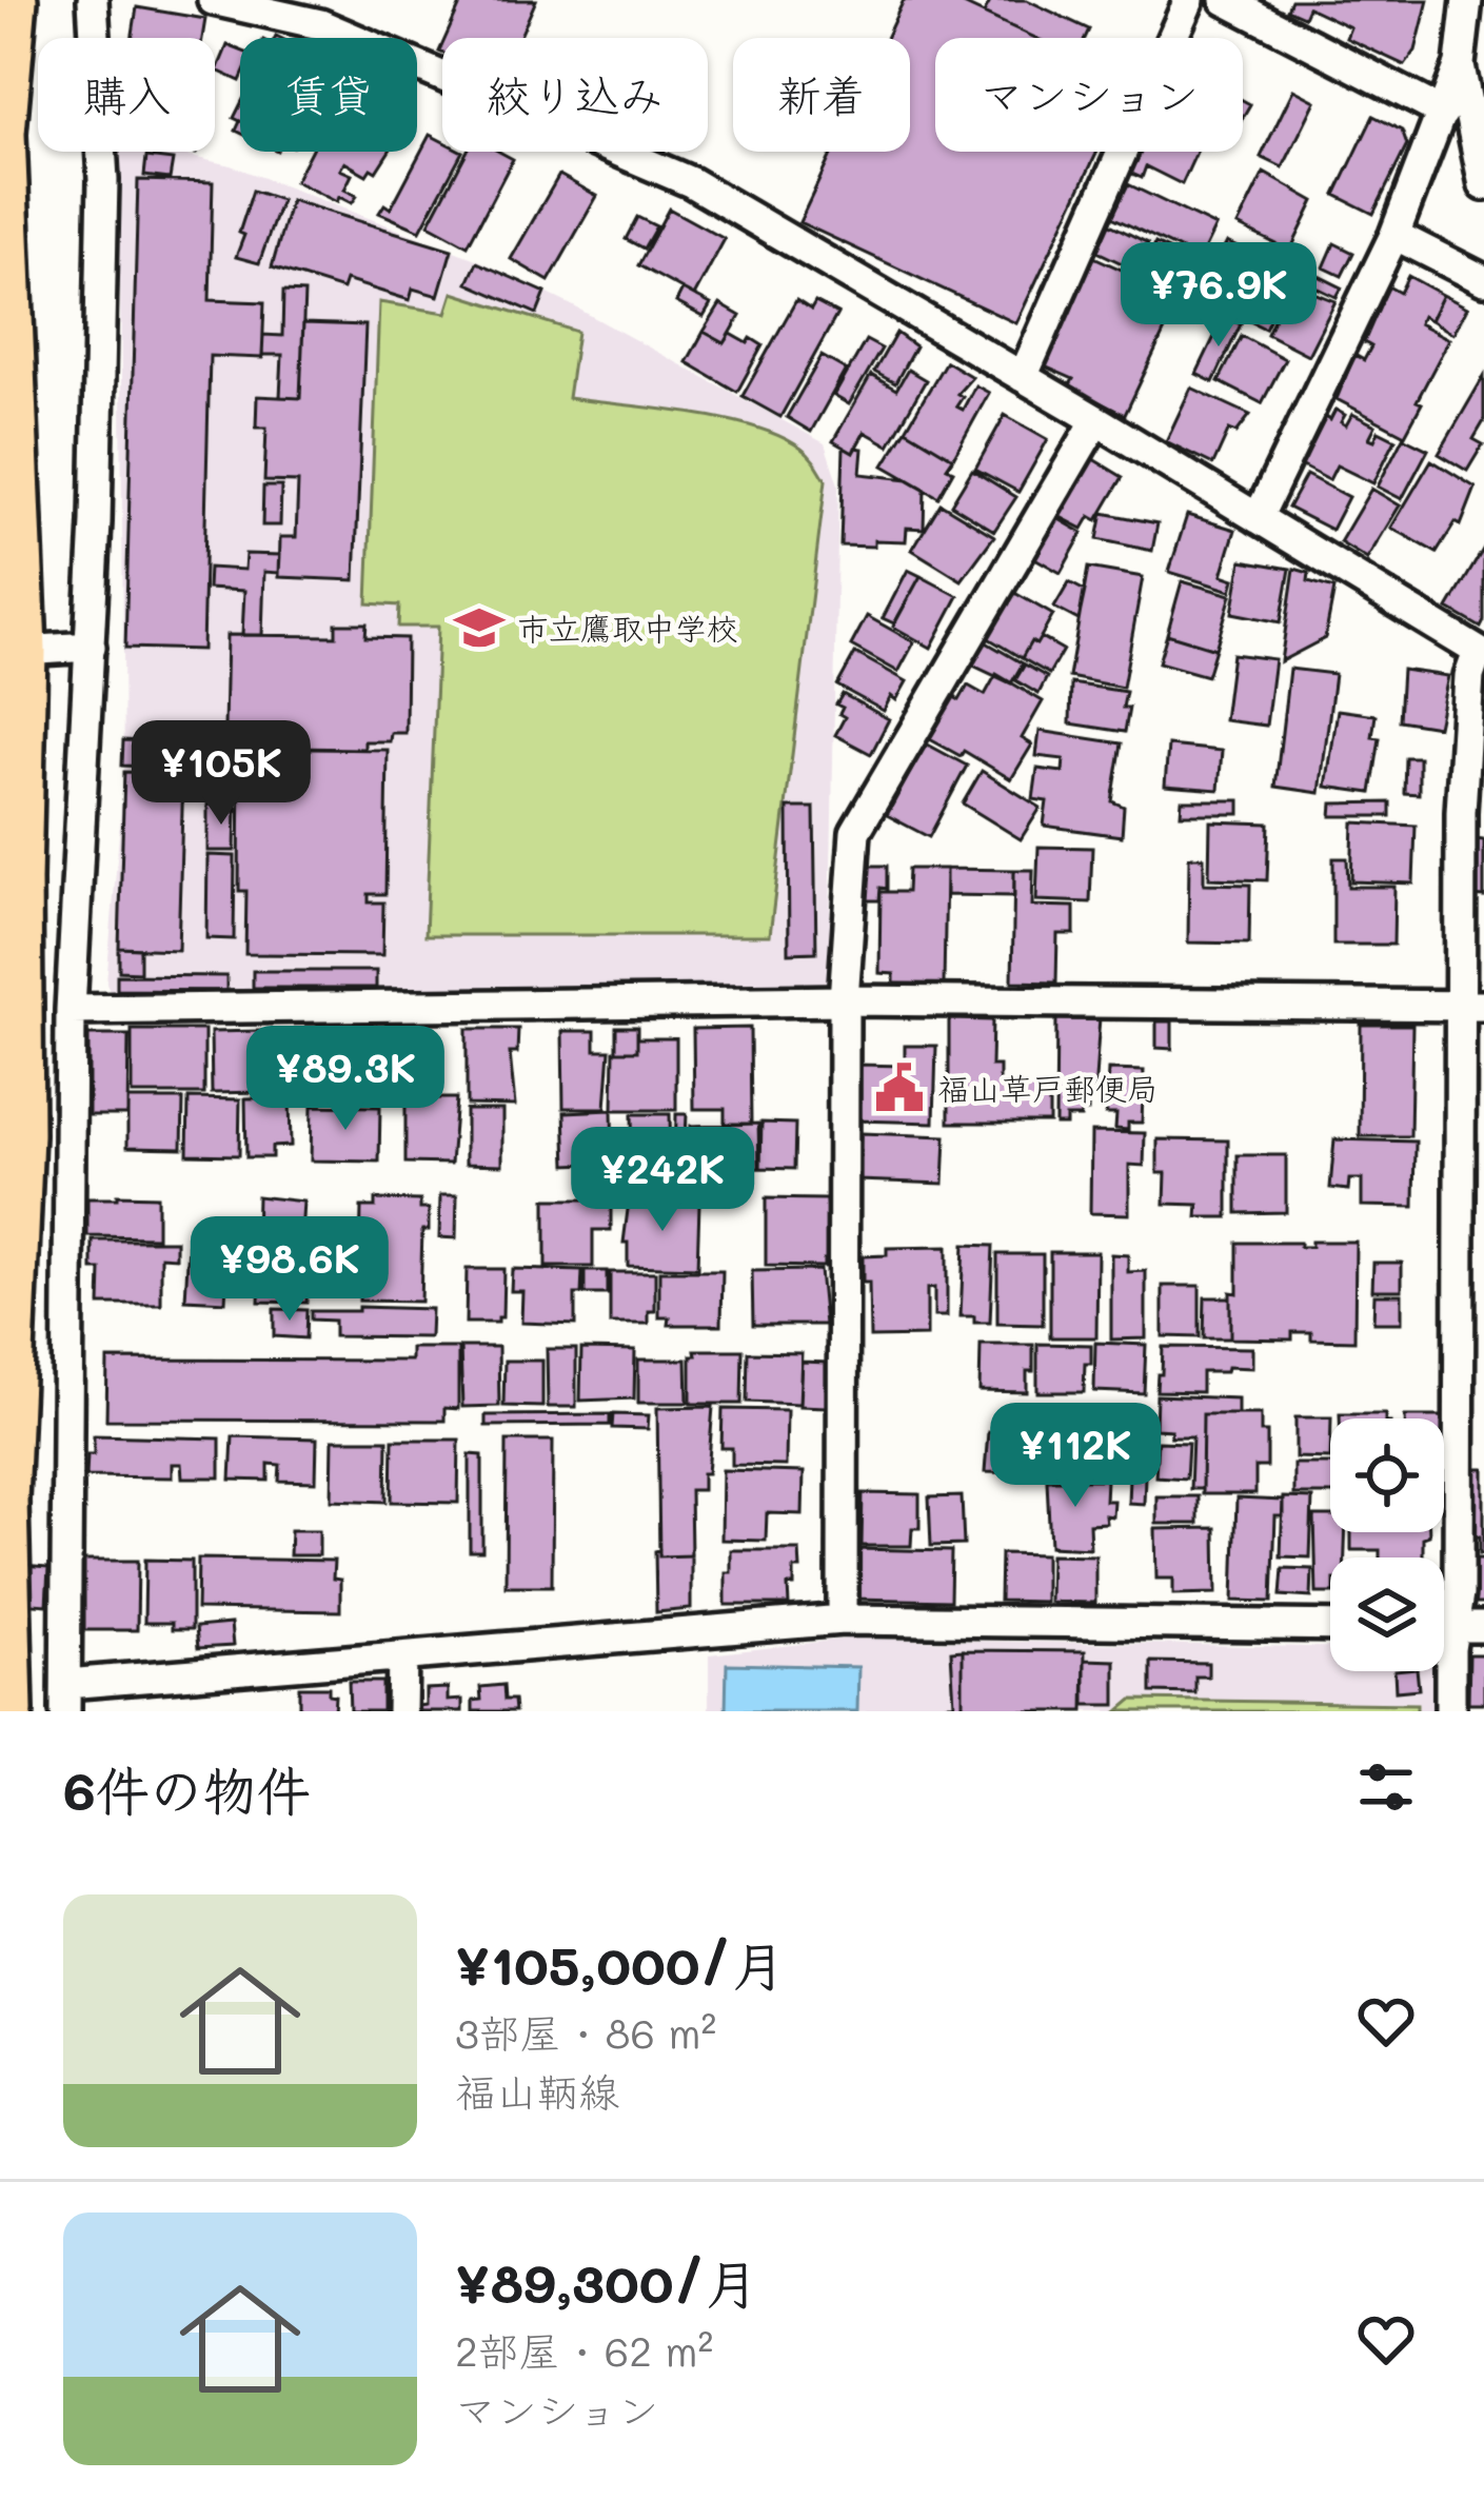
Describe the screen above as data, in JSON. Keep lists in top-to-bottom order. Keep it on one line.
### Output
{"places":{"school or university":["市立鷹取中学校"],"public building":["福山草戸郵便局"]},"page":{"chip":["購入","賃貸","絞り込み","新着","マンション"],"price":["¥76.9K","¥105K","¥89.3K","¥242K","¥98.6K","¥112K"],"heading":"6件の物件","list":[{"name":"¥105,000/月","note":"3部屋 · 86 m² · 福山鞆線"},{"name":"¥89,300/月","note":"2部屋 · 62 m² · マンション"}]}}
